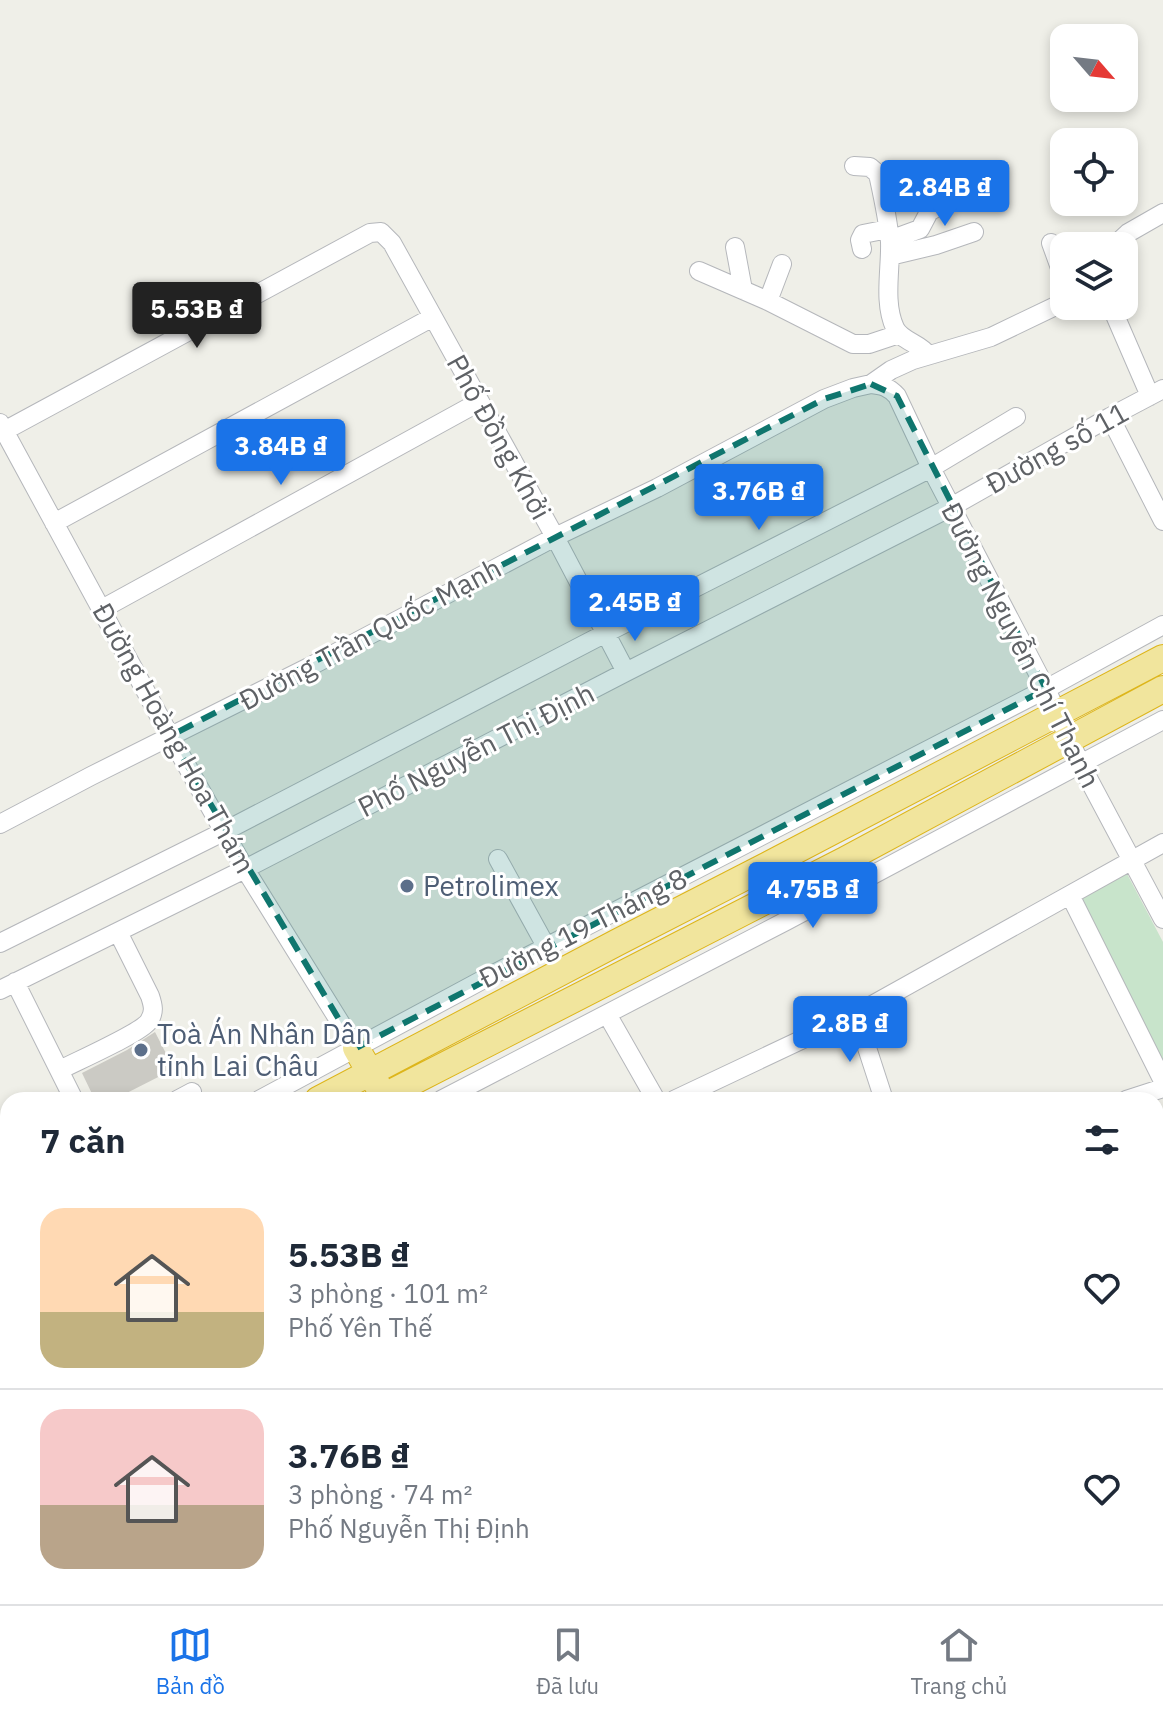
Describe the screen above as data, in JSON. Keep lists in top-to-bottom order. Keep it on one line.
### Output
{"streets":{"highway":["Đường 19 Tháng 8"],"street":["Phố Đồng Khởi","Đường số 11","Đường Trần Quốc Mạnh","Đường Nguyễn Chí Thanh","Đường Hoàng Hoa Thám","Phố Nguyễn Thị Định"]},"crossings":[["Phố Đồng Khởi","Đường Trần Quốc Mạnh"],["Phố Đồng Khởi","Đường Hoàng Hoa Thám"],["Phố Đồng Khởi","Phố Nguyễn Thị Định"],["Đường số 11","Đường Nguyễn Chí Thanh"],["Đường số 11","Phố Nguyễn Thị Định"],["Đường Trần Quốc Mạnh","Đường Nguyễn Chí Thanh"],["Đường Trần Quốc Mạnh","Đường Hoàng Hoa Thám"],["Đường Nguyễn Chí Thanh","Phố Nguyễn Thị Định"],["Đường Nguyễn Chí Thanh","Đường 19 Tháng 8"],["Đường Hoàng Hoa Thám","Phố Nguyễn Thị Định"],["Đường Hoàng Hoa Thám","Đường 19 Tháng 8"]],"places":["Petrolimex","Toà Án Nhân Dân tỉnh Lai Châu"],"north":"bottom right","page":{"price":["2.84B ₫","5.53B ₫","3.84B ₫","3.76B ₫","2.45B ₫","4.75B ₫","2.8B ₫"],"heading":"7 căn","list":[{"name":"5.53B ₫","note":"3 phòng · 101 m² · Phố Yên Thế"},{"name":"3.76B ₫","note":"3 phòng · 74 m² · Phố Nguyễn Thị Định"}],"tabs":["Bản đồ","Đã lưu","Trang chủ"]}}
